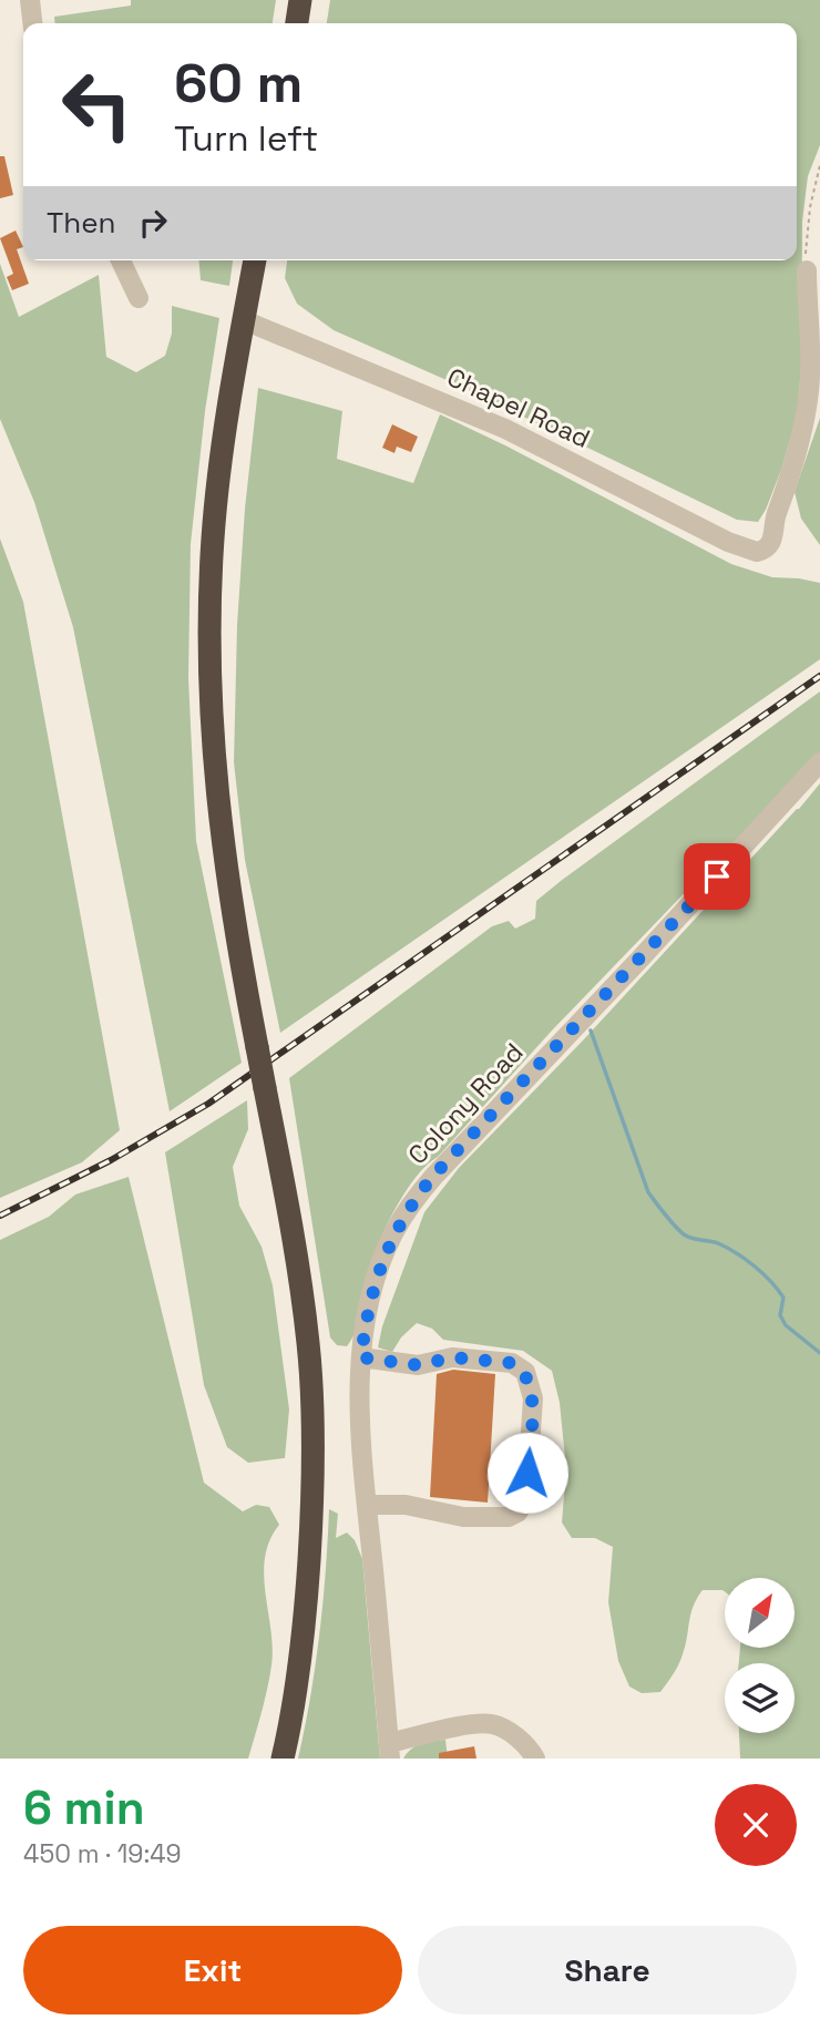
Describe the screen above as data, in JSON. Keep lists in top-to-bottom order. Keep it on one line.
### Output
{"streets":{"street":["Chapel Road","Colony Road"]},"north":"top right","page":{"turn":["60 m","Turn left"],"then":"Then","heading":["6 min","450 m · 19:49"],"buttons":["Exit","Share"]}}
